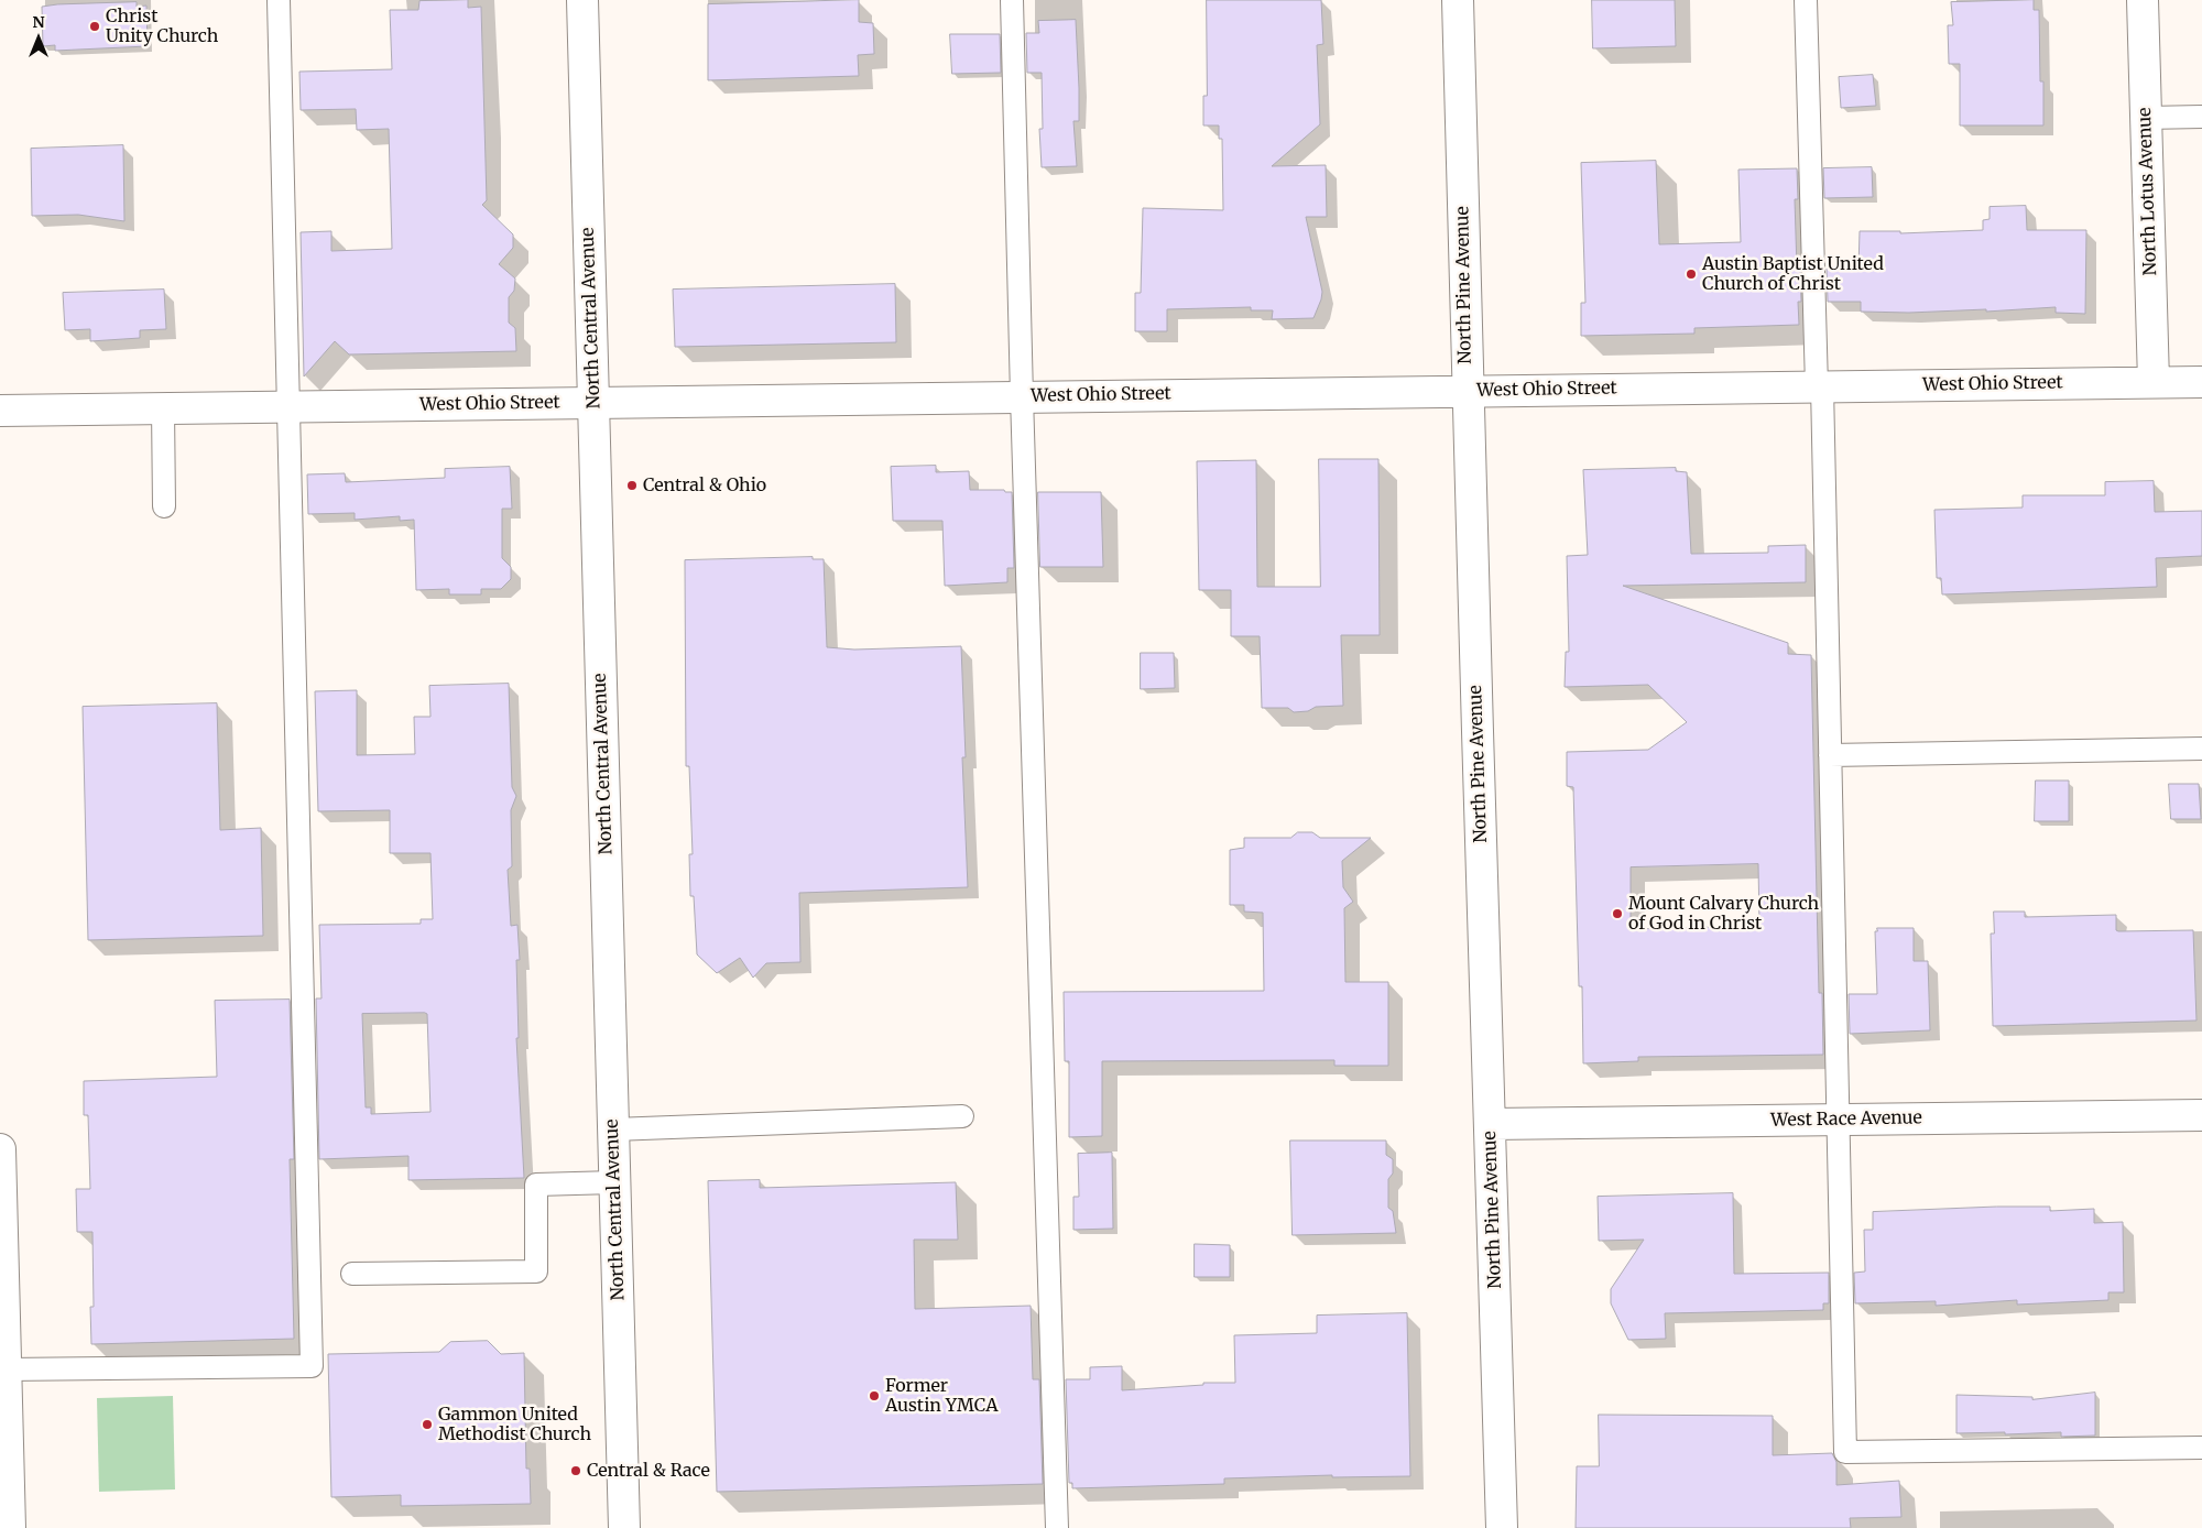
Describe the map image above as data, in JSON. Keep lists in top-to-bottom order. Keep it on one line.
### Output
{"streets":{"street":["North Lotus Avenue","North Pine Avenue","North Central Avenue","West Ohio Street","West Race Avenue"]},"crossings":[["North Lotus Avenue","West Ohio Street"],["North Pine Avenue","West Ohio Street"],["North Pine Avenue","West Race Avenue"],["North Central Avenue","West Ohio Street"]],"places":["Christ Unity Church","Austin Baptist United Church of Christ","Central & Ohio","Mount Calvary Church of God in Christ","Former Austin YMCA","Gammon United Methodist Church","Central & Race"],"north":"top"}
